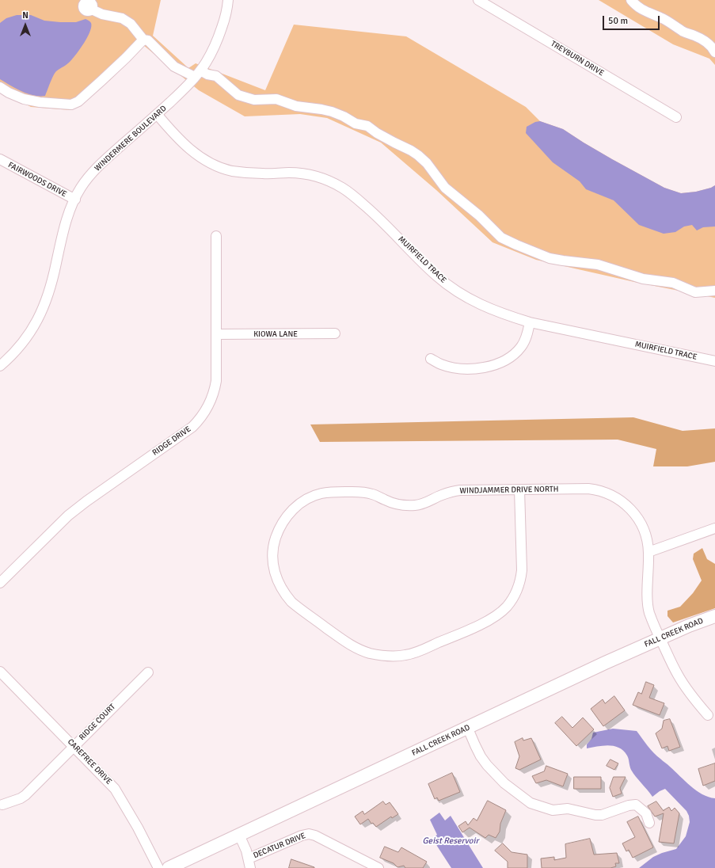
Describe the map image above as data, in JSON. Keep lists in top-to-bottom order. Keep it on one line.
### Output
{"streets":{"main road":["FALL CREEK ROAD"],"street":["TREYBURN DRIVE","WINDERMERE BOULEVARD","FAIRWOODS DRIVE","MUIRFIELD TRACE","KIOWA LANE","RIDGE DRIVE","WINDJAMMER DRIVE NORTH","RIDGE COURT","CAREFREE DRIVE","DECATUR DRIVE"]},"crossings":[["WINDERMERE BOULEVARD","FAIRWOODS DRIVE"],["WINDERMERE BOULEVARD","MUIRFIELD TRACE"],["KIOWA LANE","RIDGE DRIVE"],["WINDJAMMER DRIVE NORTH","FALL CREEK ROAD"],["FALL CREEK ROAD","DECATUR DRIVE"],["RIDGE COURT","CAREFREE DRIVE"]],"water":["Geist Reservoir"],"scale_bar":"50 m","north":"top"}
